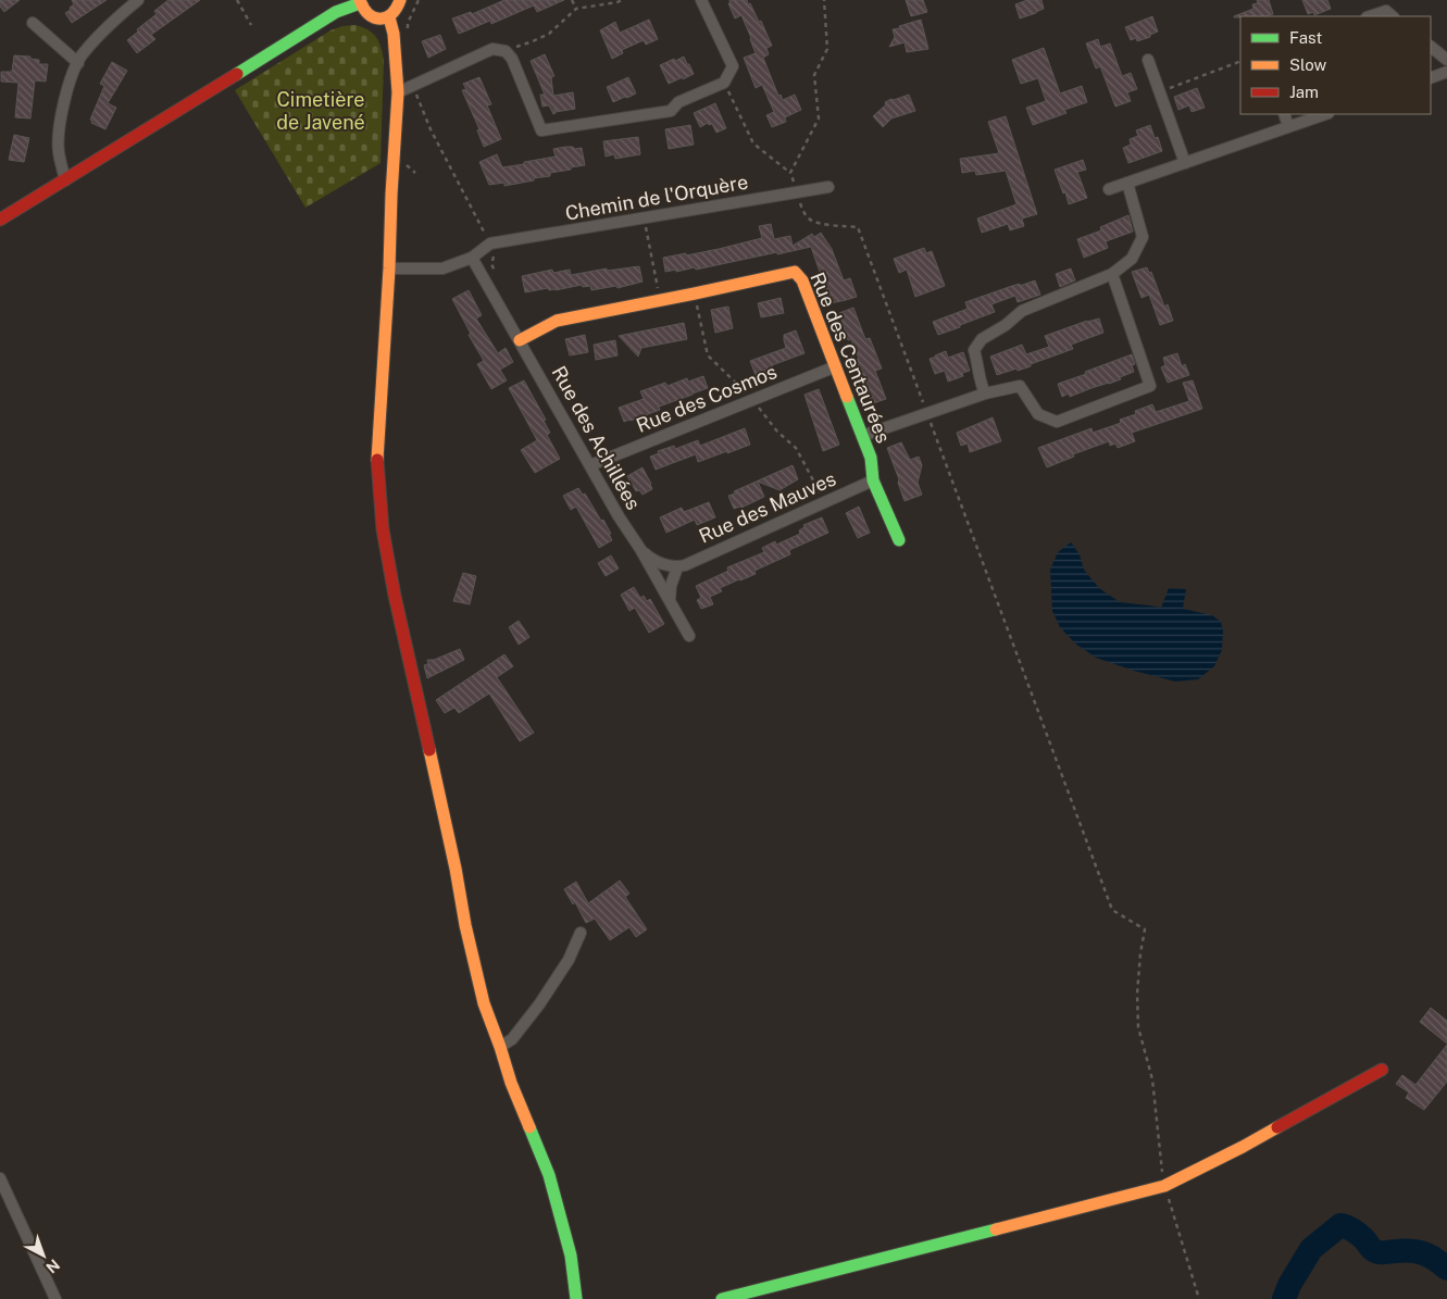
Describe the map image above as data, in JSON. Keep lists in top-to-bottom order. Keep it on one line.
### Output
{"streets":{"street":["Chemin de l'Orquère","Rue des Centaurées","Rue des Cosmos","Rue des Achillées","Rue des Mauves"]},"crossings":[["Rue des Centaurées","Rue des Cosmos"],["Rue des Centaurées","Rue des Achillées"],["Rue des Centaurées","Rue des Mauves"],["Rue des Cosmos","Rue des Achillées"]],"parks":["Cimetière de Javené"],"legend":["Fast","Slow","Jam"],"north":"bottom right"}
